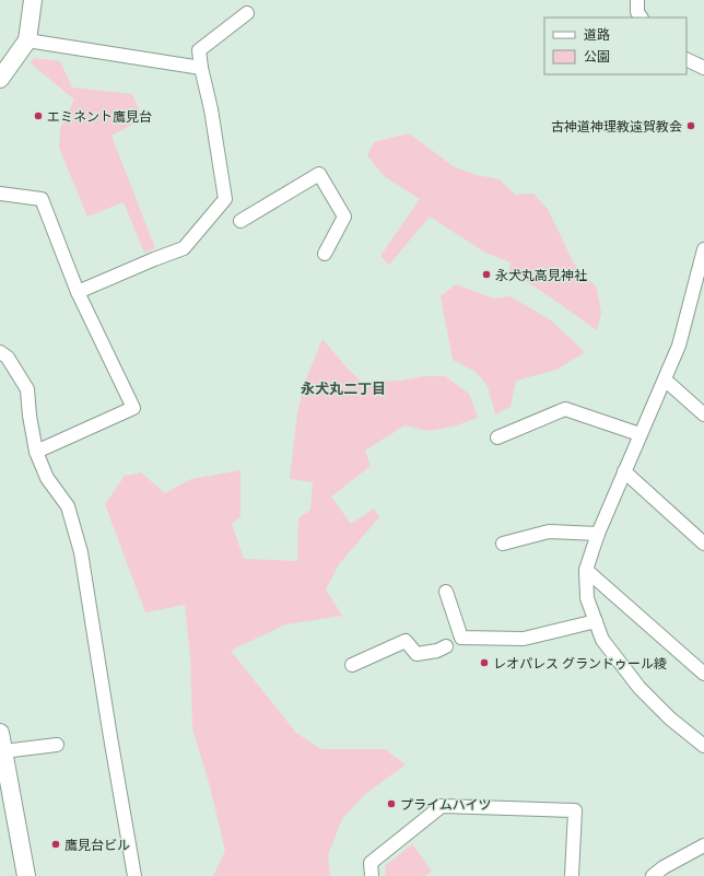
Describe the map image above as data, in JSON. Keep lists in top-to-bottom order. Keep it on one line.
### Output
{"districts":["永犬丸二丁目"],"places":["エミネント鷹見台","古神道神理教遠賀教会","永犬丸高見神社","レオパレス グランドゥール綾","プライムハイツ","鷹見台ビル"],"legend":["道路","公園"]}
